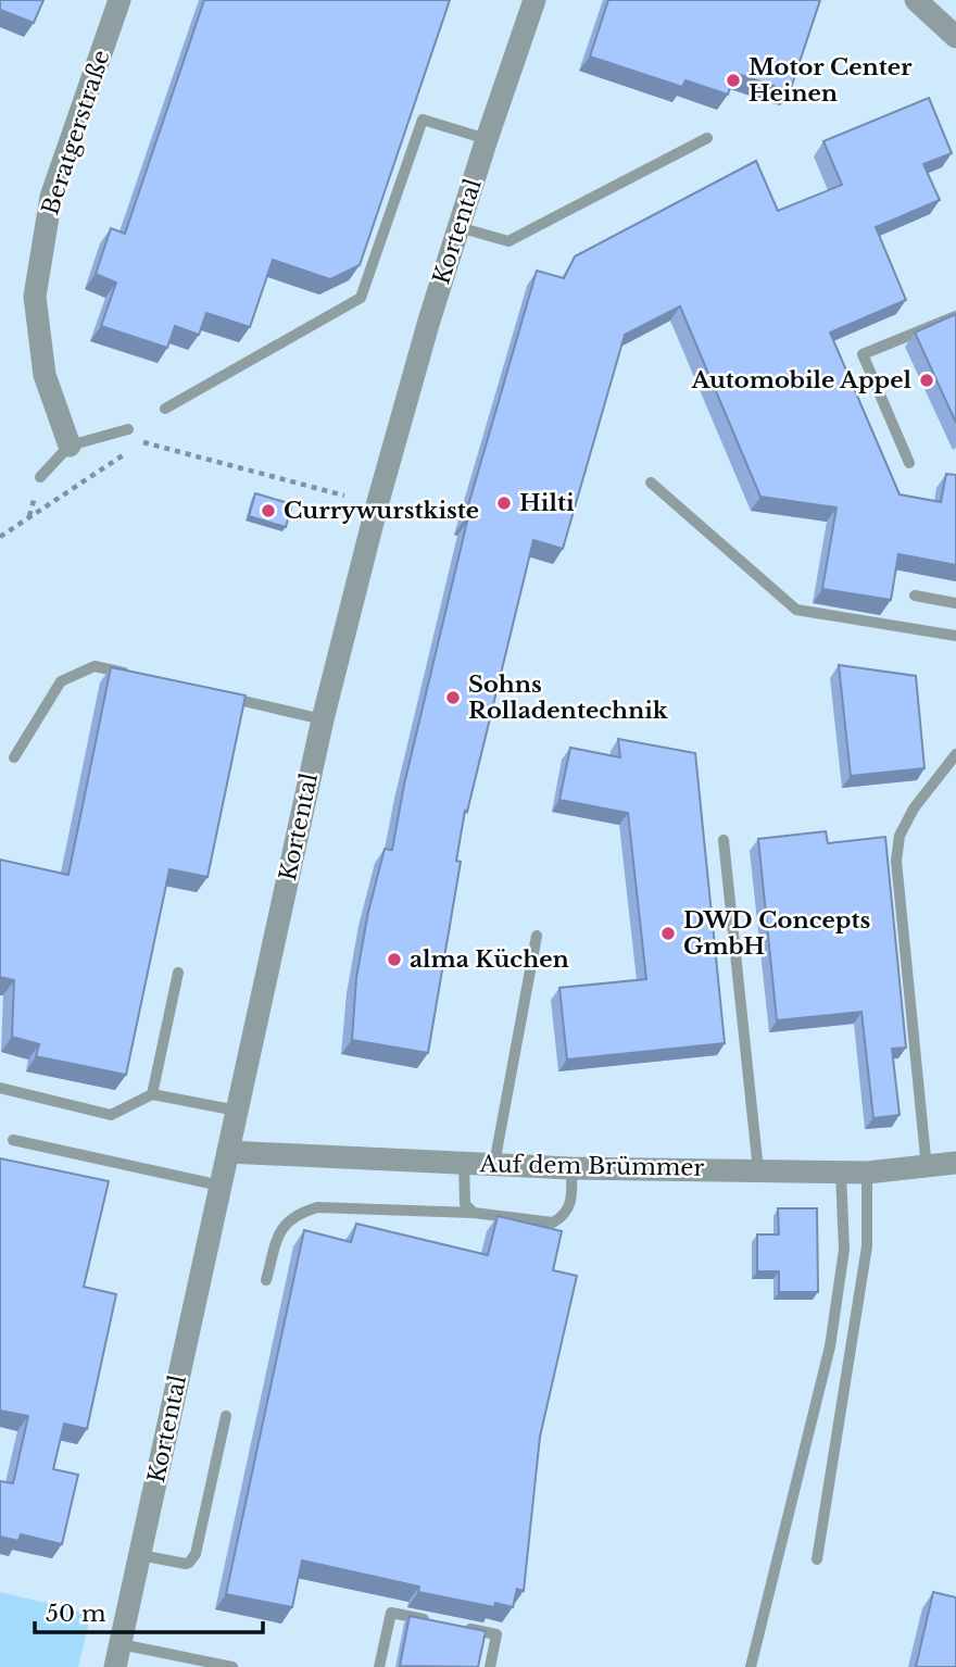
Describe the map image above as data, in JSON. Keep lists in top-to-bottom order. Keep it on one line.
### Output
{"streets":{"street":["Beratgerstraße","Kortental","Auf dem Brümmer"]},"crossings":[["Kortental","Auf dem Brümmer"]],"places":["Motor Center Heinen","Automobile Appel","Hilti","Currywurstkiste","Sohns Rolladentechnik","DWD Concepts GmbH","alma Küchen"],"scale_bar":"50 m"}
